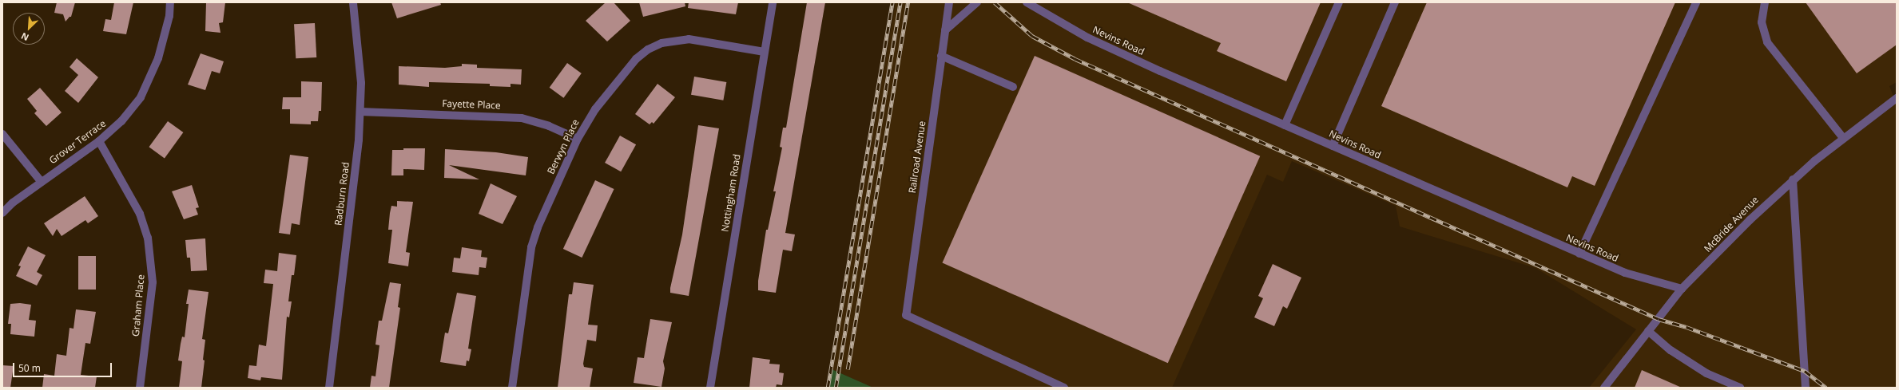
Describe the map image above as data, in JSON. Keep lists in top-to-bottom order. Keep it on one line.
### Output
{"streets":{"street":["Nevins Road","Fayette Place","Grover Terrace","Berwyn Place","Railroad Avenue","Nottingham Road","Radburn Road","McBride Avenue","Graham Place"]},"crossings":[["Nevins Road","McBride Avenue"],["Fayette Place","Berwyn Place"],["Fayette Place","Radburn Road"],["Grover Terrace","Graham Place"],["Berwyn Place","Nottingham Road"]],"scale_bar":"50 m","north":"bottom left"}
